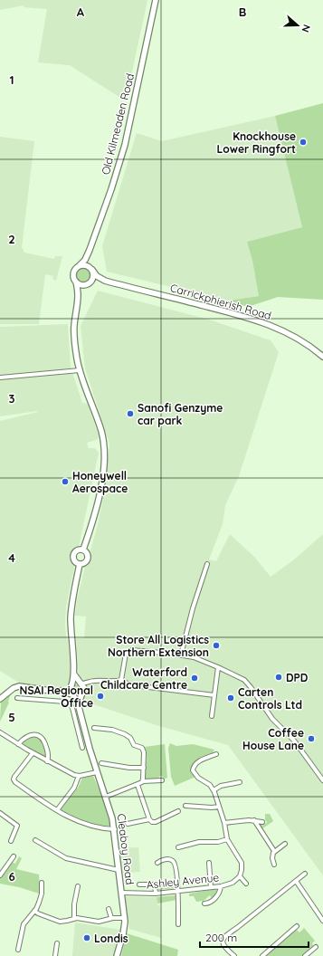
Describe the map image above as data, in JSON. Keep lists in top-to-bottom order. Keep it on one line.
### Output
{"streets":{"street":["Old Kilmeaden Road","Carrickphierish Road","Cleaboy Road","Ashley Avenue"]},"crossings":[["Old Kilmeaden Road","Carrickphierish Road"],["Cleaboy Road","Ashley Avenue"]],"places":["Knockhouse Lower Ringfort","Sanofi Genzyme car park","Honeywell Aerospace","Store All Logistics Northern Extension","DPD","Waterford Childcare Centre","NSAI Regional Office","Carten Controls Ltd","Coffee House Lane","Londis"],"scale_bar":"200 m","north":"right","grid":{"columns":["A","B"],"rows":["1","2","3","4","5","6"]}}
